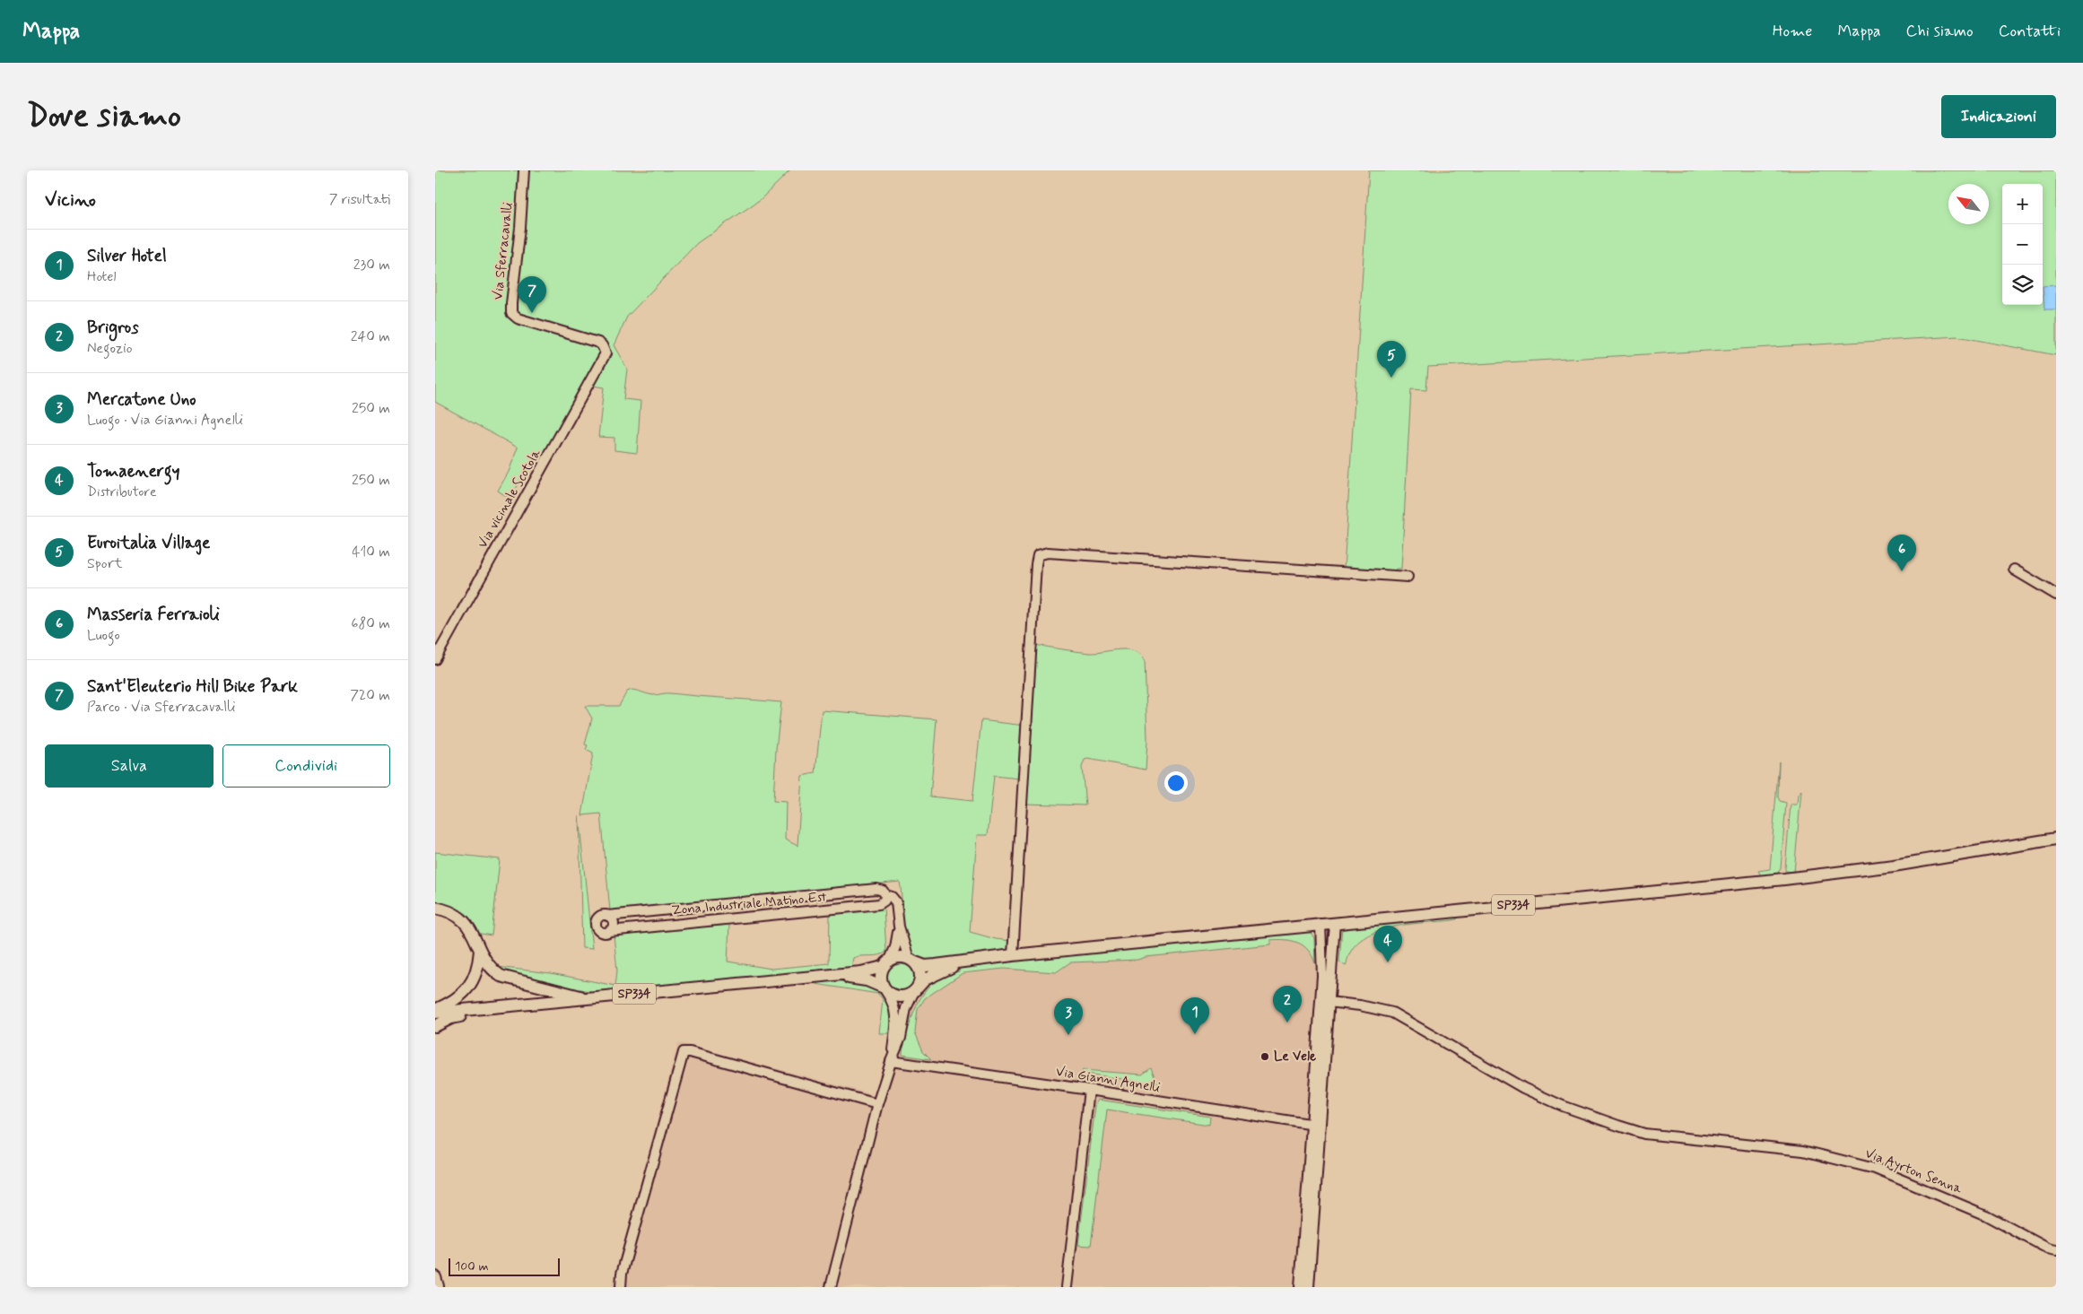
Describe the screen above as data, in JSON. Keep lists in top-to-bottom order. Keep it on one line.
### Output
{"streets":{"main road":["SP334"],"street":["Via Sferracavalli","Via vicinale Scotola","Zona Industriale Matino Est","Via Gianni Agnelli","Via Ayrton Senna"]},"crossings":[["Via Sferracavalli","Via vicinale Scotola"]],"places":["Le Vele"],"scale_bar":"100 m","north":"top left","page":{"header":"Mappa","nav":["Home","Mappa","Chi siamo","Contatti"],"buttons":["Indicazioni",["Salva","Condividi"]],"title":"Dove siamo","heading":["Vicino","7 risultati"],"map_buttons":["+","−"],"list":[{"mark":"1","name":"Silver Hotel","note":"Hotel","value":"230 m"},{"mark":"2","name":"Brigros","note":"Negozio","value":"240 m"},{"mark":"3","name":"Mercatone Uno","note":"Luogo · Via Gianni Agnelli","value":"250 m"},{"mark":"4","name":"Tomaenergy","note":"Distributore","value":"250 m"},{"mark":"5","name":"Euroitalia Village","note":"Sport","value":"410 m"},{"mark":"6","name":"Masseria Ferraioli","note":"Luogo","value":"680 m"},{"mark":"7","name":"Sant'Eleuterio Hill Bike Park","note":"Parco · Via Sferracavalli","value":"720 m"}],"pins":["7","5","6","4","2","1","3"],"scale":"100 m"}}
